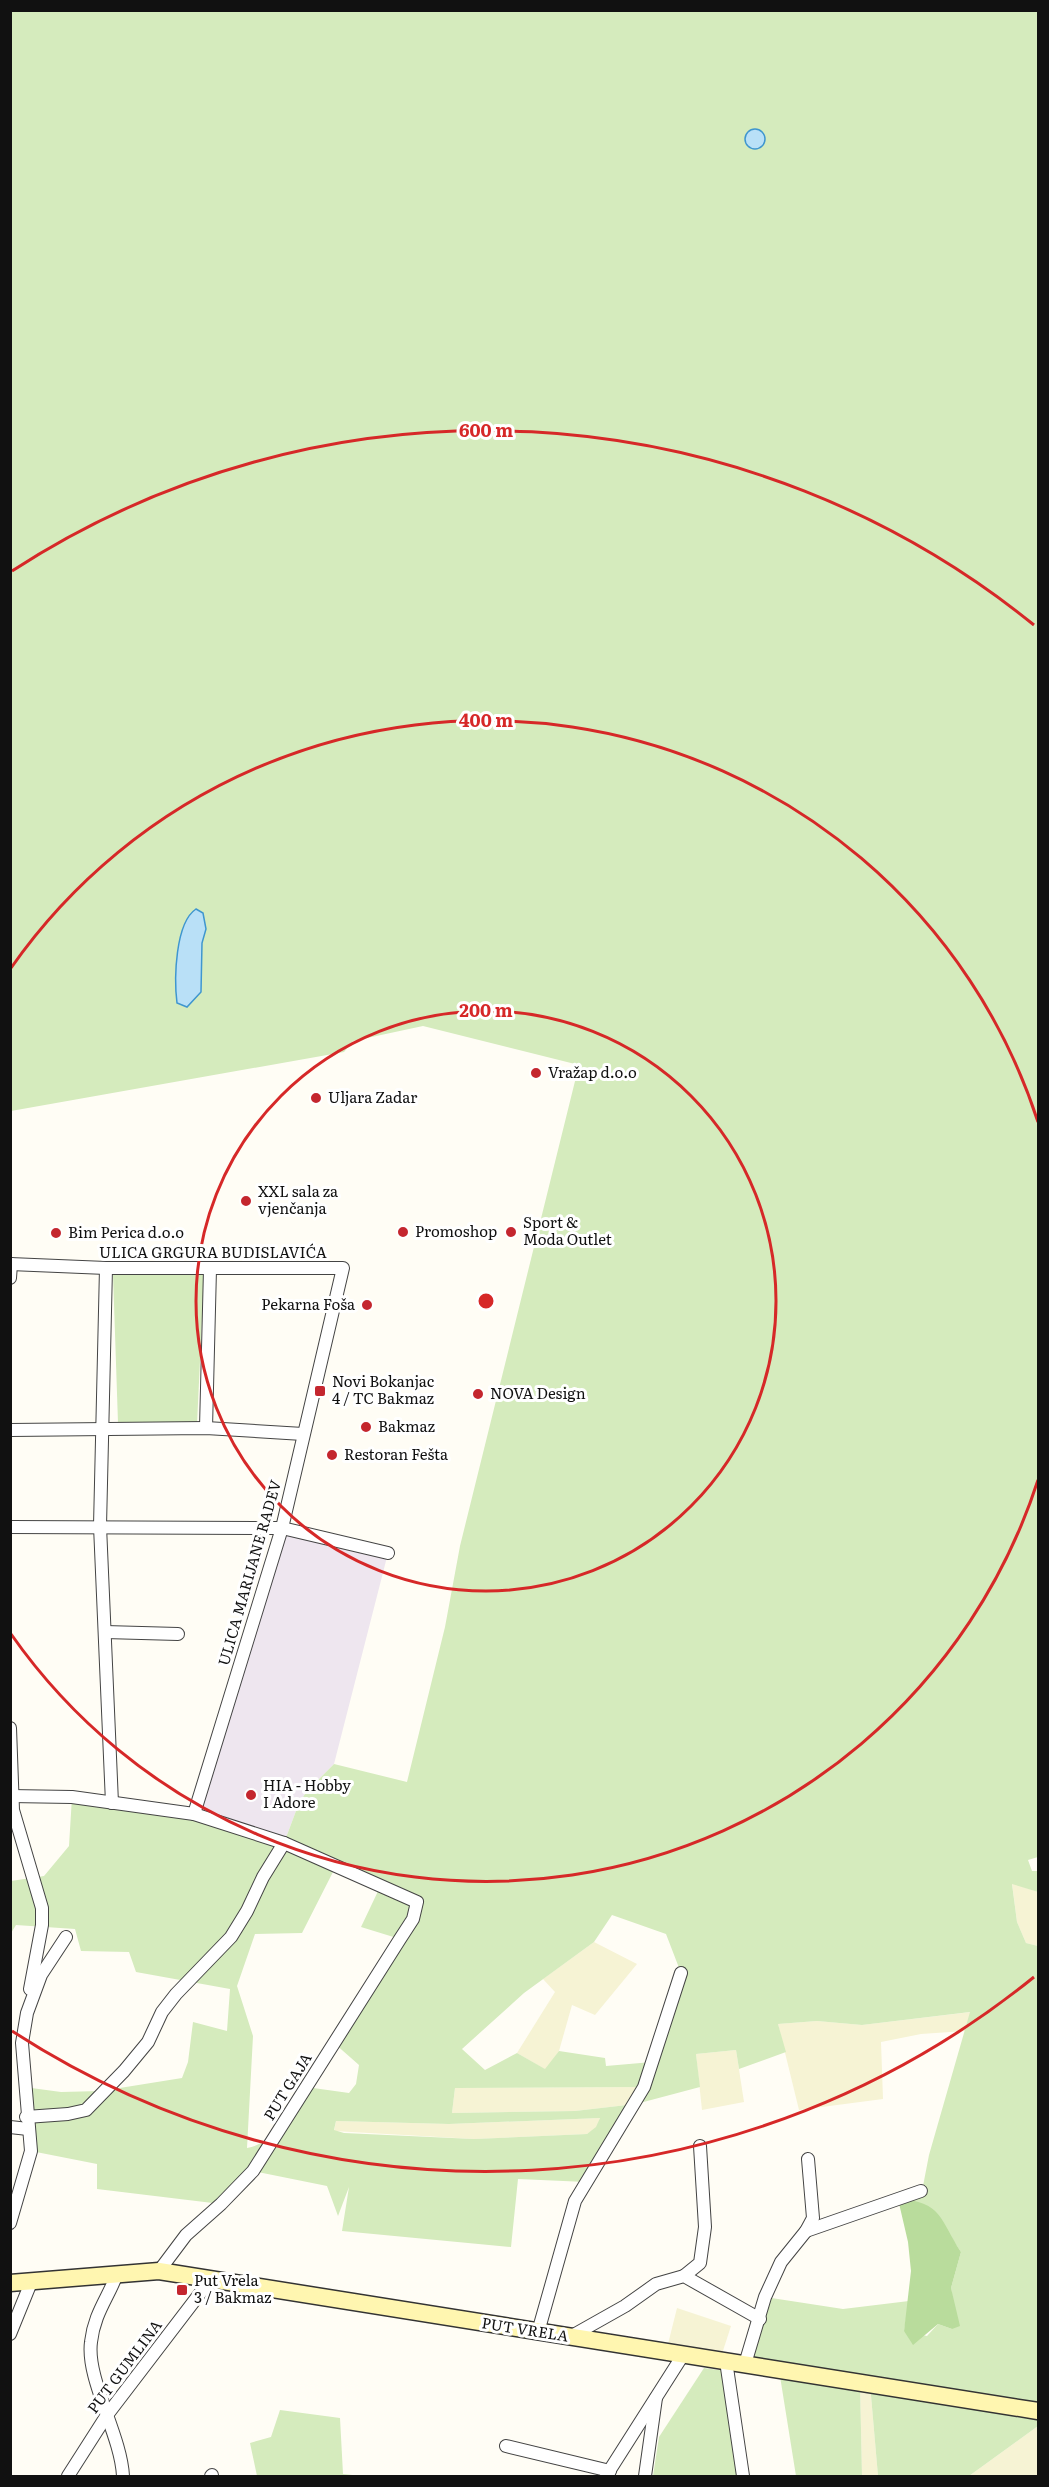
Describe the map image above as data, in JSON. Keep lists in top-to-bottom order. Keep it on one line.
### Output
{"streets":{"main road":["PUT VRELA"],"street":["ULICA GRGURA BUDISLAVIĆA","ULICA MARIJANE RADEV","PUT GAJA","PUT GUMLINA"]},"crossings":[["ULICA GRGURA BUDISLAVIĆA","ULICA MARIJANE RADEV"],["PUT GAJA","PUT VRELA"],["PUT VRELA","PUT GUMLINA"]],"places":{"other":["Vražap d.o.o","Uljara Zadar","XXL sala za vjenčanja","Promoshop","Sport & Moda Outlet","Bim Perica d.o.o","Pekarna Foša","NOVA Design","Bakmaz","Restoran Fešta","HIA - Hobby I Adore"],"transit":["Novi Bokanjac 4 / TC Bakmaz","Put Vrela 3 / Bakmaz"]},"rings":["600 m","400 m","200 m"]}
